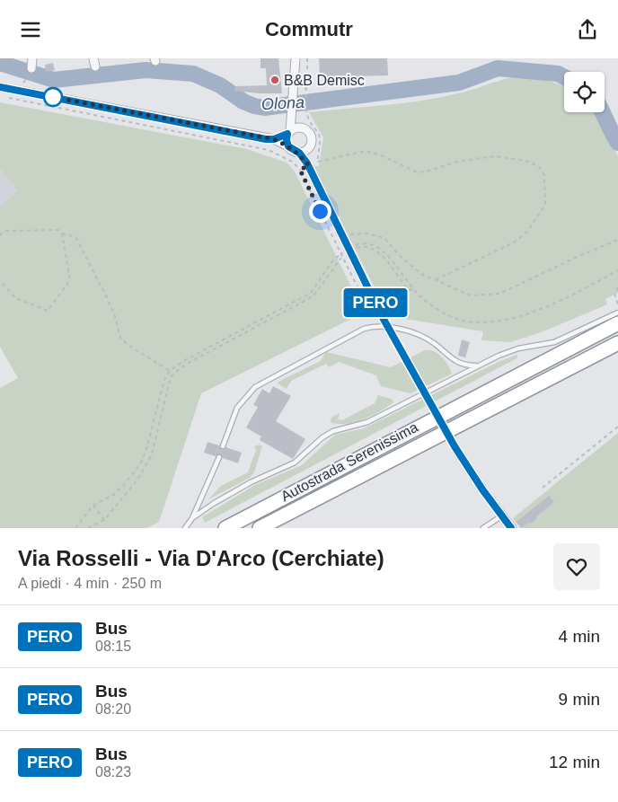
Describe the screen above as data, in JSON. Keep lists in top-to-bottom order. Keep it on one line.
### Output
{"streets":{"highway":["Autostrada Serenissima"]},"water":["Olona"],"places":["B&B Demisc"],"lines":["bus line PERO"],"page":{"header":"Commutr","on_map":"PERO","heading":["Via Rosselli - Via D'Arco (Cerchiate)","A piedi · 4 min · 250 m"],"list":[{"mark":"PERO","name":"Bus","note":"08:15","value":"4 min"},{"mark":"PERO","name":"Bus","note":"08:20","value":"9 min"},{"mark":"PERO","name":"Bus","note":"08:23","value":"12 min"}]}}
